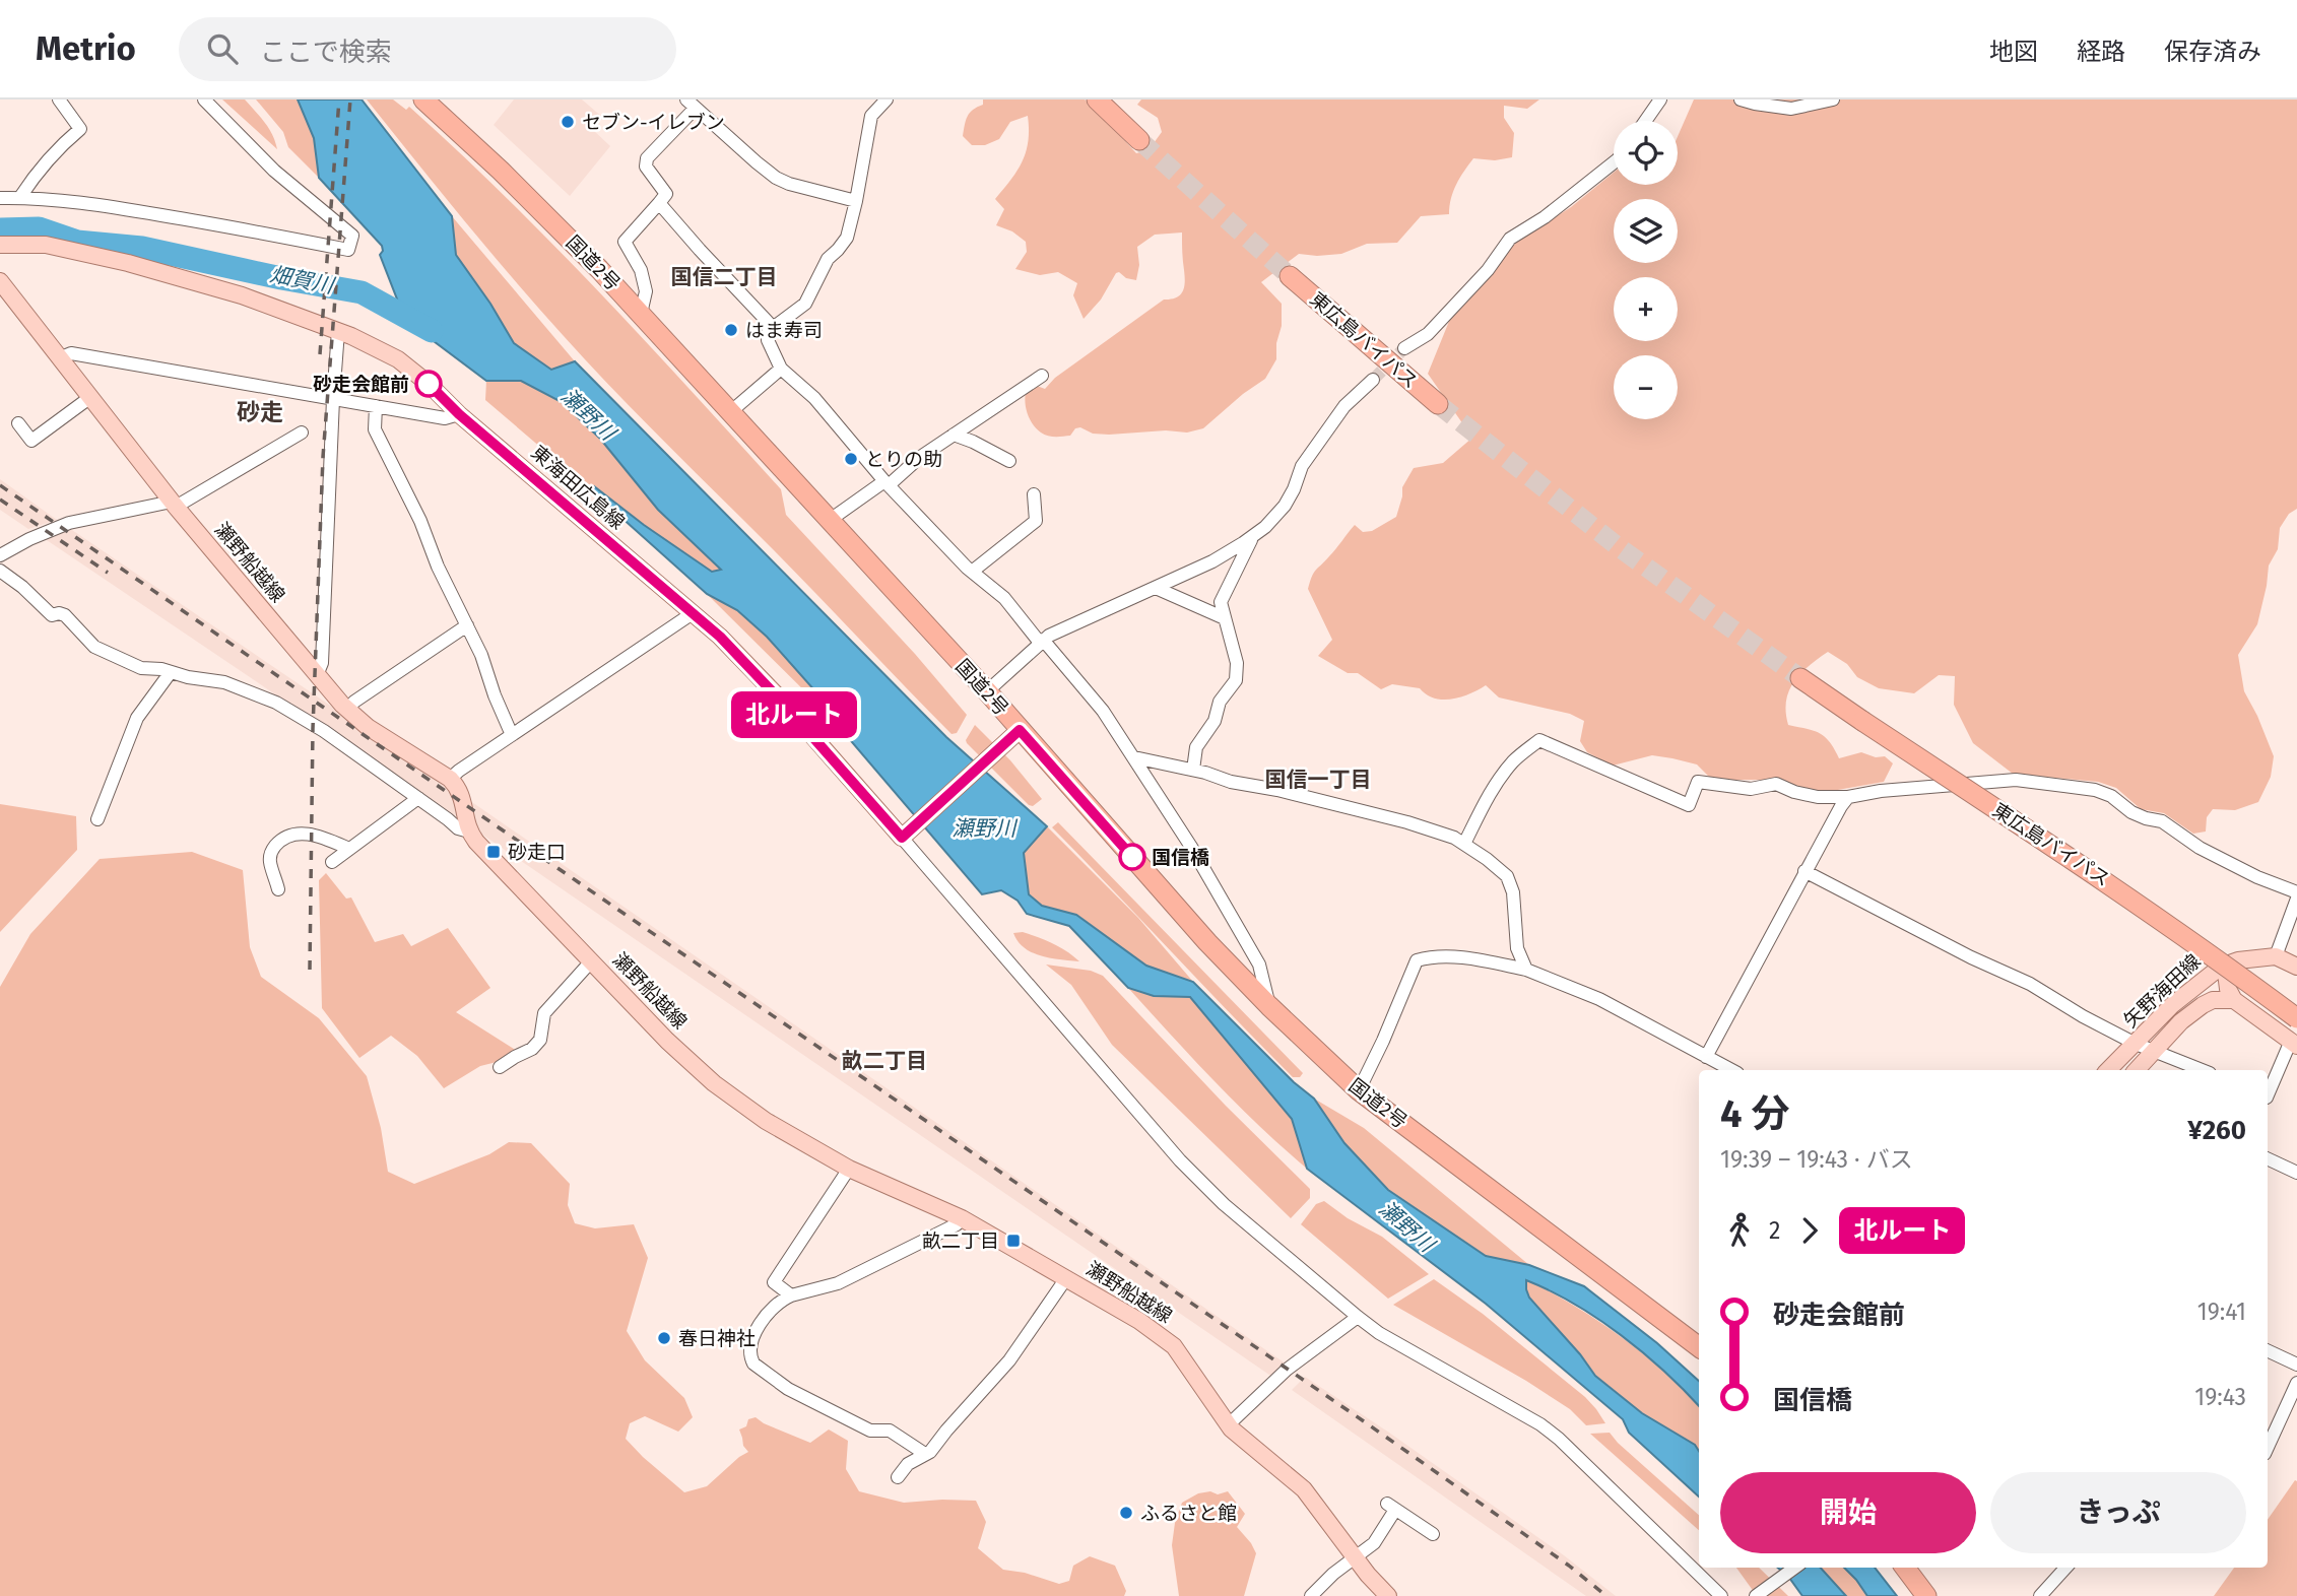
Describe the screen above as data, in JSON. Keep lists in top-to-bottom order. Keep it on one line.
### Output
{"streets":{"highway":["国道2号","東広島バイパス"],"main road":["東海田広島線","瀬野船越線","矢野海田線"]},"districts":["国信二丁目","砂走","国信一丁目","畝二丁目"],"water":["畑賀川","瀬野川"],"places":{"other":["セブン-イレブン","はま寿司","砂走会館前","とりの助","国信橋","春日神社","ふるさと館"],"transit":["砂走口","畝二丁目"]},"lines":["bus line 北ルート"],"page":{"header":"Metrio","search":"ここで検索","nav":["地図","経路","保存済み"],"on_map":"北ルート","map_buttons":["+","−"],"heading":["4 分","19:39 – 19:43 · バス","¥260"],"legs":["2","北ルート"],"list":[{"name":"砂走会館前","value":"19:41"},{"name":"国信橋","value":"19:43"}],"buttons":["開始","きっぷ"]}}
